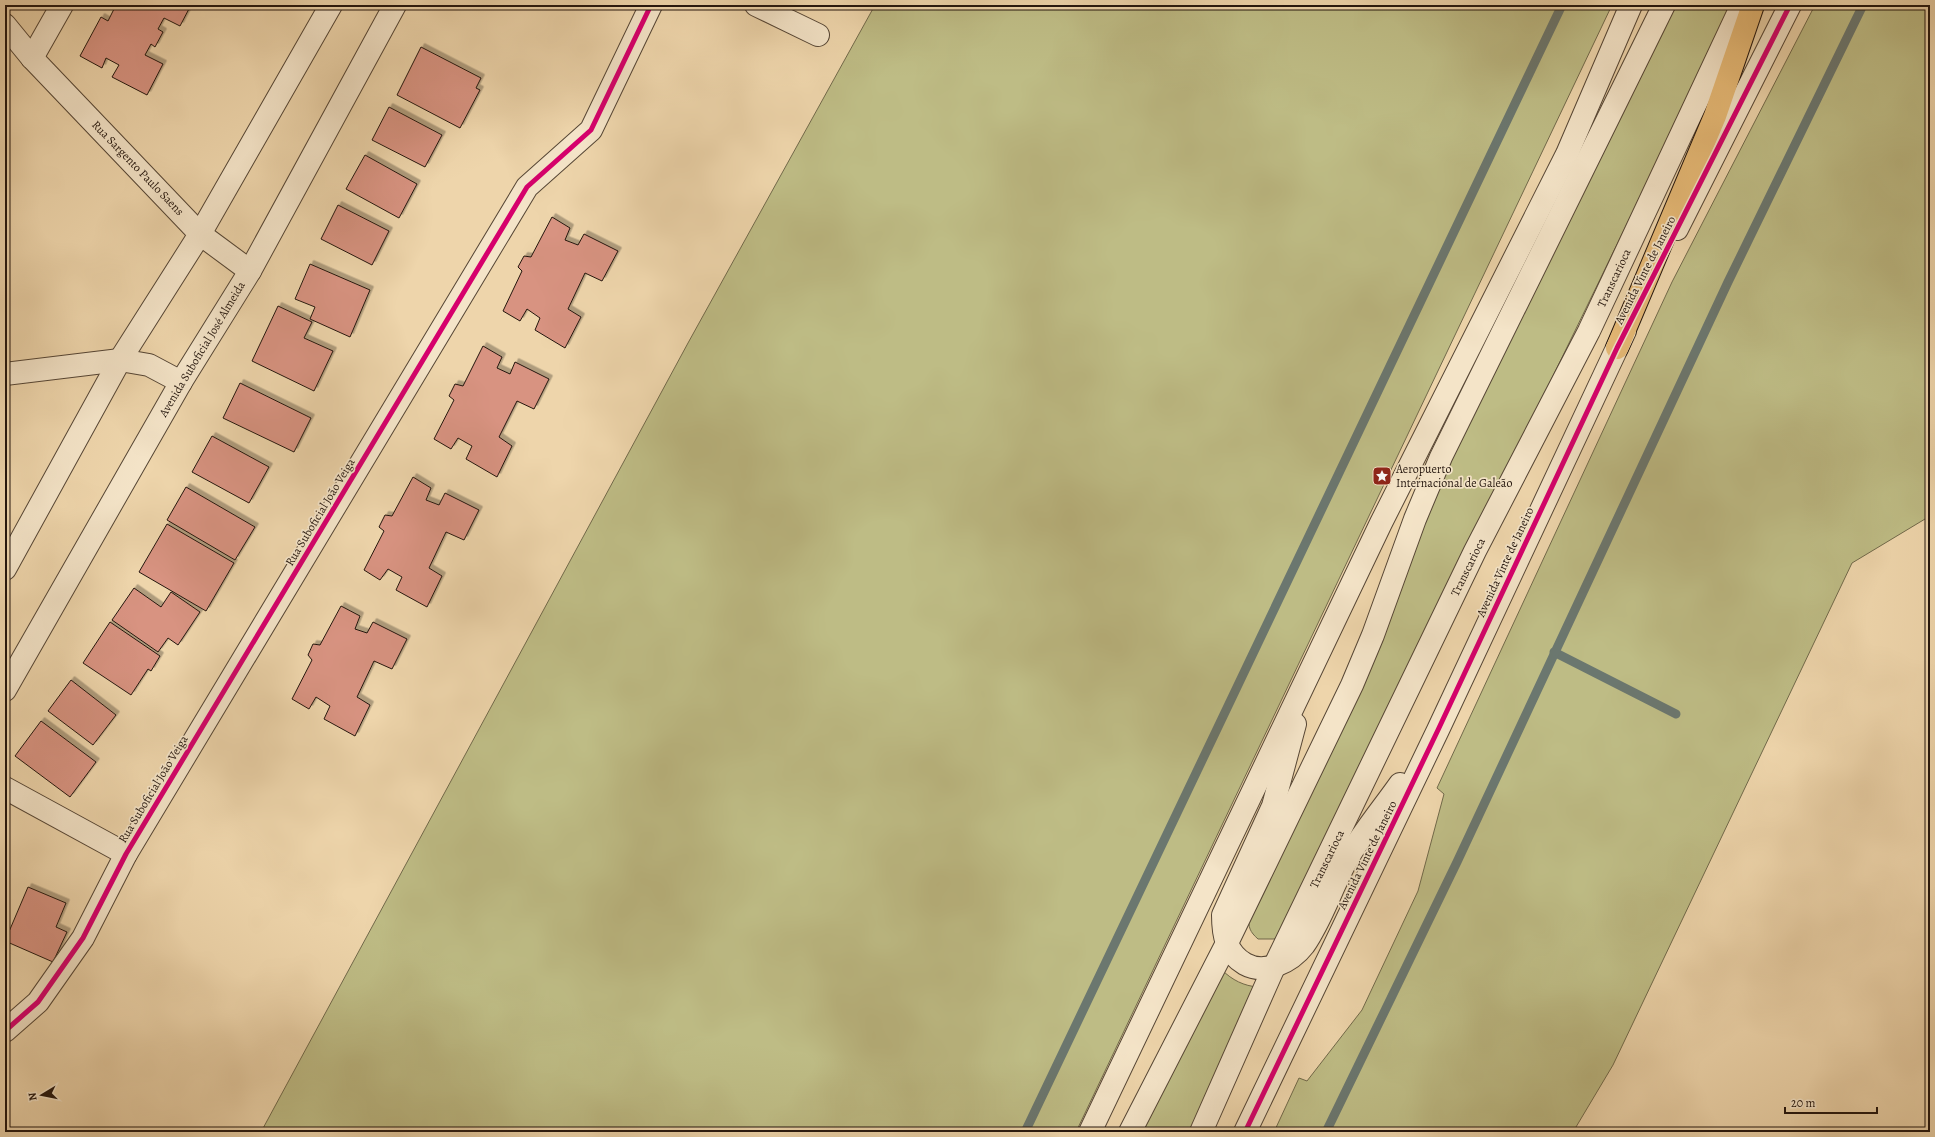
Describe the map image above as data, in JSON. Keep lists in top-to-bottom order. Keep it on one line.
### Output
{"streets":{"street":["Rua Sargento Paulo Saens","Avenida Vinte de Janeiro","Transcarioca","Avenida Suboficial José Almeida","Rua Suboficial João Veiga"]},"crossings":[["Rua Sargento Paulo Saens","Avenida Suboficial José Almeida"]],"places":{"place":["Aeropuerto Internacional de Galeão"]},"scale_bar":"20 m","north":"left"}
